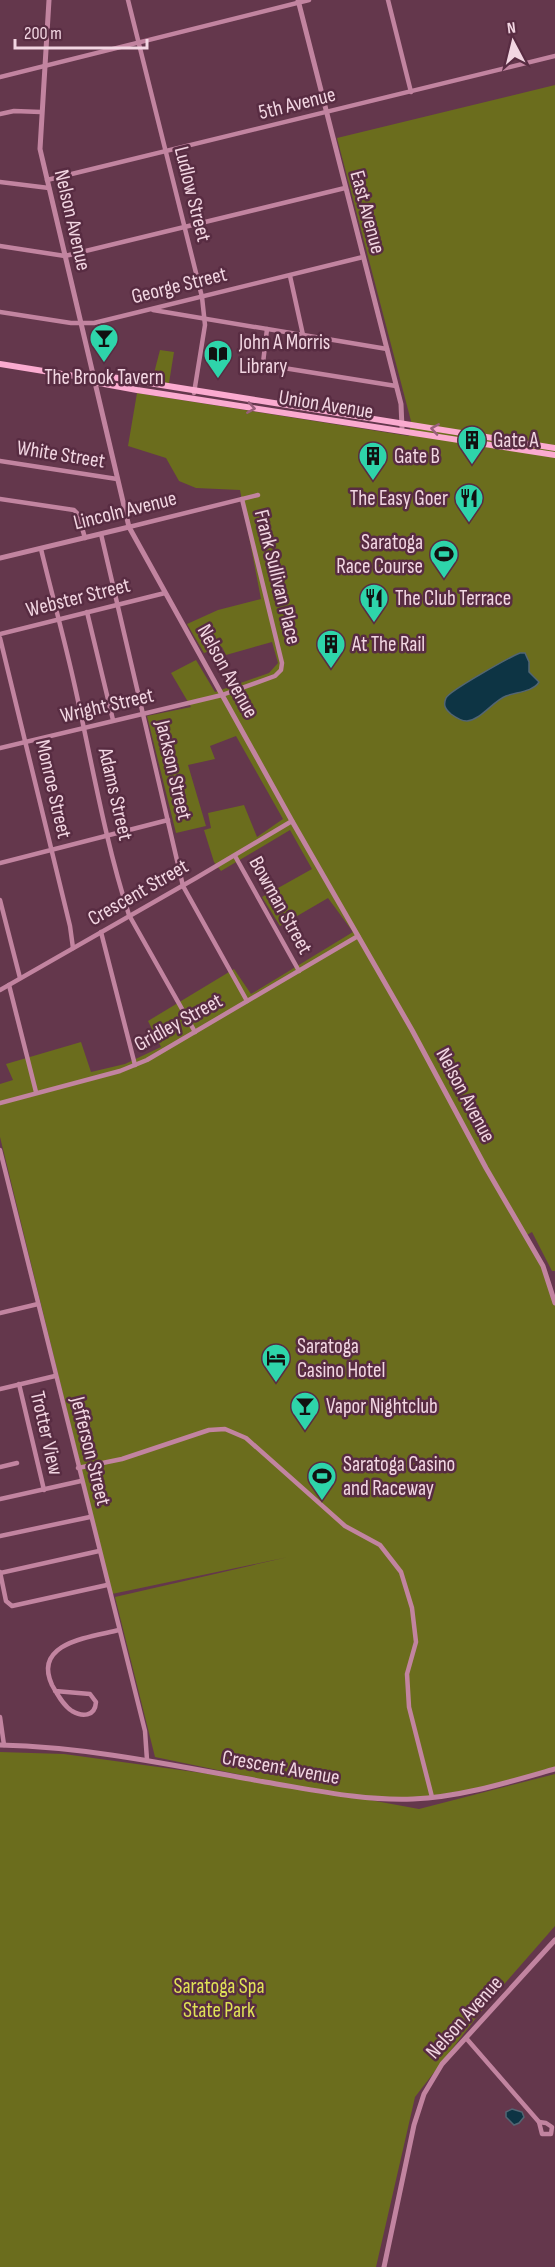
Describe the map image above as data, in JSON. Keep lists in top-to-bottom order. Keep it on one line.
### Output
{"streets":{"main road":["Union Avenue"],"street":["5th Avenue","Ludlow Street","East Avenue","Nelson Avenue","George Street","White Street","Lincoln Avenue","Frank Sullivan Place","Webster Street","Wright Street","Jackson Street","Monroe Street","Adams Street","Crescent Street","Bowman Street","Gridley Street","Trotter View","Jefferson Street","Crescent Avenue"]},"crossings":[["5th Avenue","Ludlow Street"],["5th Avenue","East Avenue"],["5th Avenue","Nelson Avenue"],["Ludlow Street","George Street"],["Ludlow Street","Union Avenue"],["East Avenue","George Street"],["East Avenue","Union Avenue"],["Nelson Avenue","George Street"],["Nelson Avenue","Union Avenue"],["Nelson Avenue","White Street"],["Nelson Avenue","Lincoln Avenue"],["Nelson Avenue","Frank Sullivan Place"],["Nelson Avenue","Webster Street"],["Nelson Avenue","Wright Street"],["Nelson Avenue","Crescent Street"],["Nelson Avenue","Gridley Street"],["Lincoln Avenue","Frank Sullivan Place"],["Lincoln Avenue","Jackson Street"],["Lincoln Avenue","Adams Street"],["Frank Sullivan Place","Wright Street"],["Webster Street","Jackson Street"],["Webster Street","Monroe Street"],["Webster Street","Adams Street"],["Wright Street","Jackson Street"],["Wright Street","Monroe Street"],["Wright Street","Adams Street"],["Jackson Street","Crescent Street"],["Jackson Street","Gridley Street"],["Monroe Street","Crescent Street"],["Adams Street","Crescent Street"],["Adams Street","Gridley Street"],["Crescent Street","Bowman Street"],["Bowman Street","Gridley Street"],["Jefferson Street","Crescent Avenue"]],"parks":["Saratoga Spa State Park"],"places":{"bar":["The Brook Tavern","Vapor Nightclub"],"library":["John A Morris Library"],"building":["Gate A","Gate B","At The Rail"],"restaurant":["The Easy Goer","The Club Terrace"],"sports":["Saratoga Race Course","Saratoga Casino and Raceway"],"hotel":["Saratoga Casino Hotel"]},"scale_bar":"200 m","north":"top"}
